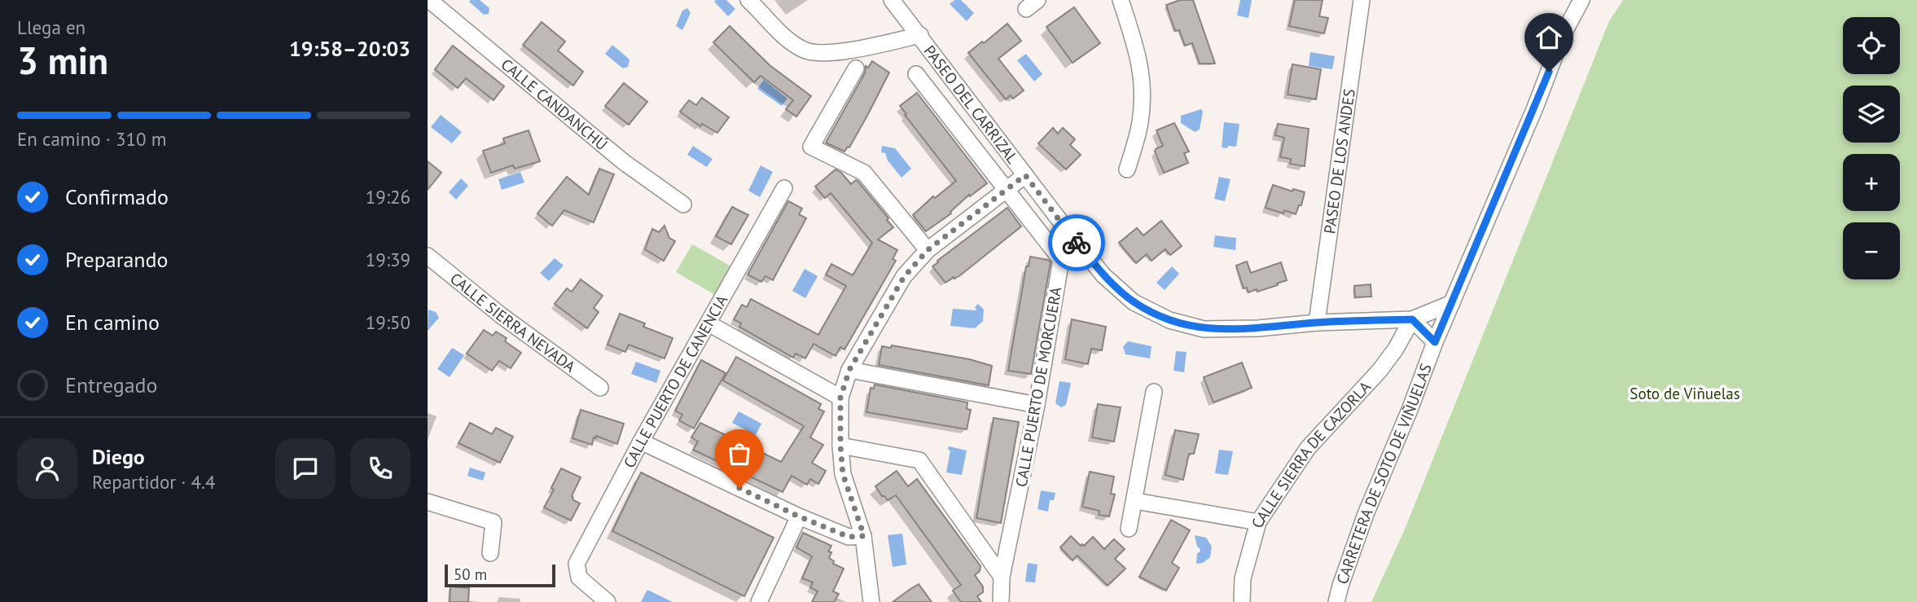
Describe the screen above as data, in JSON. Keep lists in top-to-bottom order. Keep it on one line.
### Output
{"streets":{"street":["PASEO DEL CARRIZAL","CALLE CANDANCHÚ","PASEO DE LOS ANDES","CALLE SIERRA NEVADA","CALLE PUERTO DE CANENCIA","CALLE PUERTO DE MORCUERA","CALLE SIERRA DE CAZORLA","CARRETERA DE SOTO DE VIÑUELAS"]},"crossings":[["PASEO DEL CARRIZAL","PASEO DE LOS ANDES"],["PASEO DEL CARRIZAL","CALLE SIERRA DE CAZORLA"],["PASEO DEL CARRIZAL","CARRETERA DE SOTO DE VIÑUELAS"]],"parks":["Soto de Viñuelas"],"scale_bar":"50 m","page":{"heading":["3 min","Llega en","19:58–20:03"],"panel":["Diego","Repartidor · 4.4"],"map_buttons":["+","−"],"bar":"En camino · 310 m","list":[["Confirmado","19:26"],["Preparando","19:39"],["En camino","19:50"],"Entregado"],"scale":"50 m"}}
